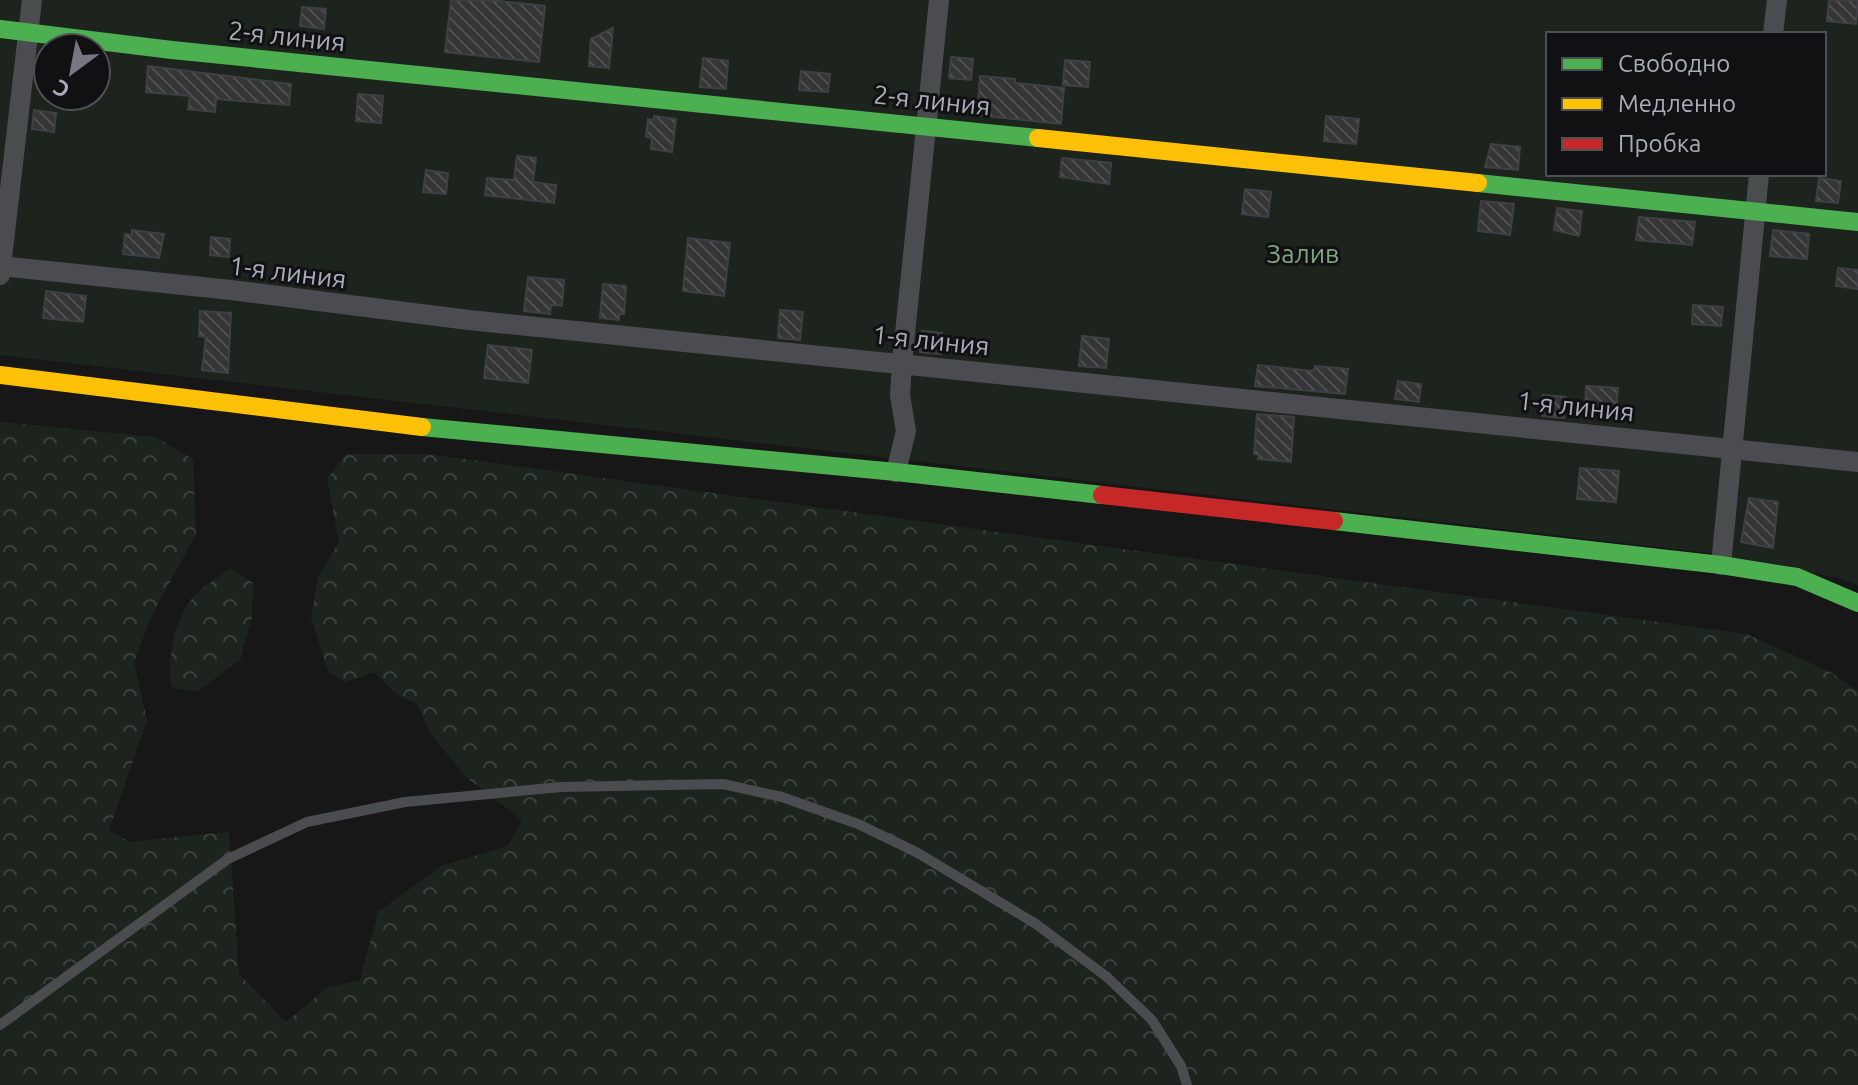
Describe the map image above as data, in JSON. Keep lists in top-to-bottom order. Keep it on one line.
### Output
{"streets":{"street":["2-я линия","1-я линия"]},"parks":["Залив"],"legend":["Свободно","Медленно","Пробка"],"north":"bottom left"}
